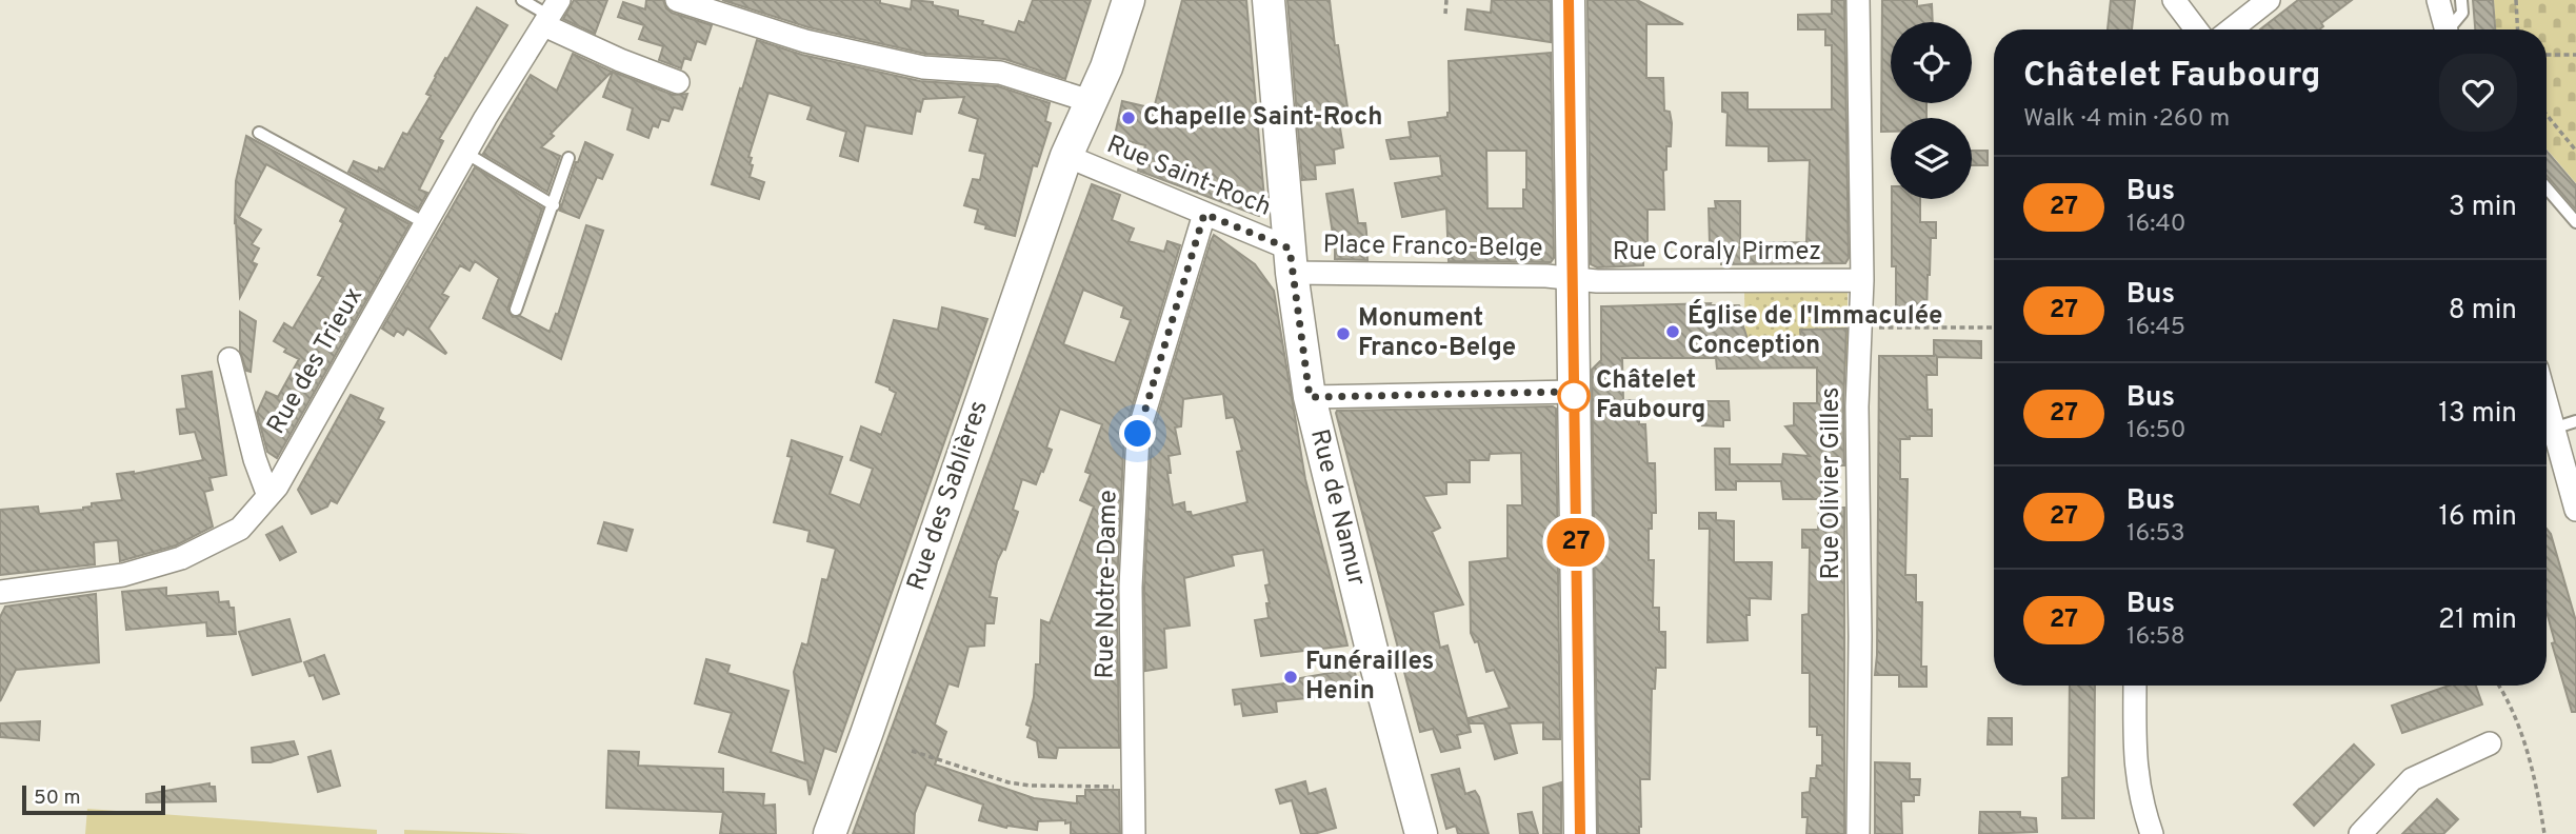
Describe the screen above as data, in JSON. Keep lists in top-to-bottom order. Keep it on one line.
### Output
{"streets":{"main road":["Rue des Sablières","Rue de Namur"],"street":["Rue Saint-Roch","Place Franco-Belge","Rue Coraly Pirmez","Rue des Trieux","Rue Olivier Gilles","Rue Notre-Dame"]},"crossings":[["Rue Saint-Roch","Place Franco-Belge"],["Rue Saint-Roch","Rue des Sablières"],["Rue Saint-Roch","Rue de Namur"],["Rue Saint-Roch","Rue Notre-Dame"],["Place Franco-Belge","Rue Coraly Pirmez"],["Place Franco-Belge","Rue de Namur"],["Rue Coraly Pirmez","Rue Olivier Gilles"]],"places":["Chapelle Saint-Roch","Église de l'Immaculée Conception","Monument Franco-Belge","Châtelet Faubourg","Funérailles Henin"],"lines":["bus line 27"],"scale_bar":"50 m","page":{"on_map":"27","heading":["Châtelet Faubourg","Walk · 4 min · 260 m"],"list":[{"mark":"27","name":"Bus","note":"16:40","value":"3 min"},{"mark":"27","name":"Bus","note":"16:45","value":"8 min"},{"mark":"27","name":"Bus","note":"16:50","value":"13 min"},{"mark":"27","name":"Bus","note":"16:53","value":"16 min"},{"mark":"27","name":"Bus","note":"16:58","value":"21 min"}],"scale":"50 m"}}
